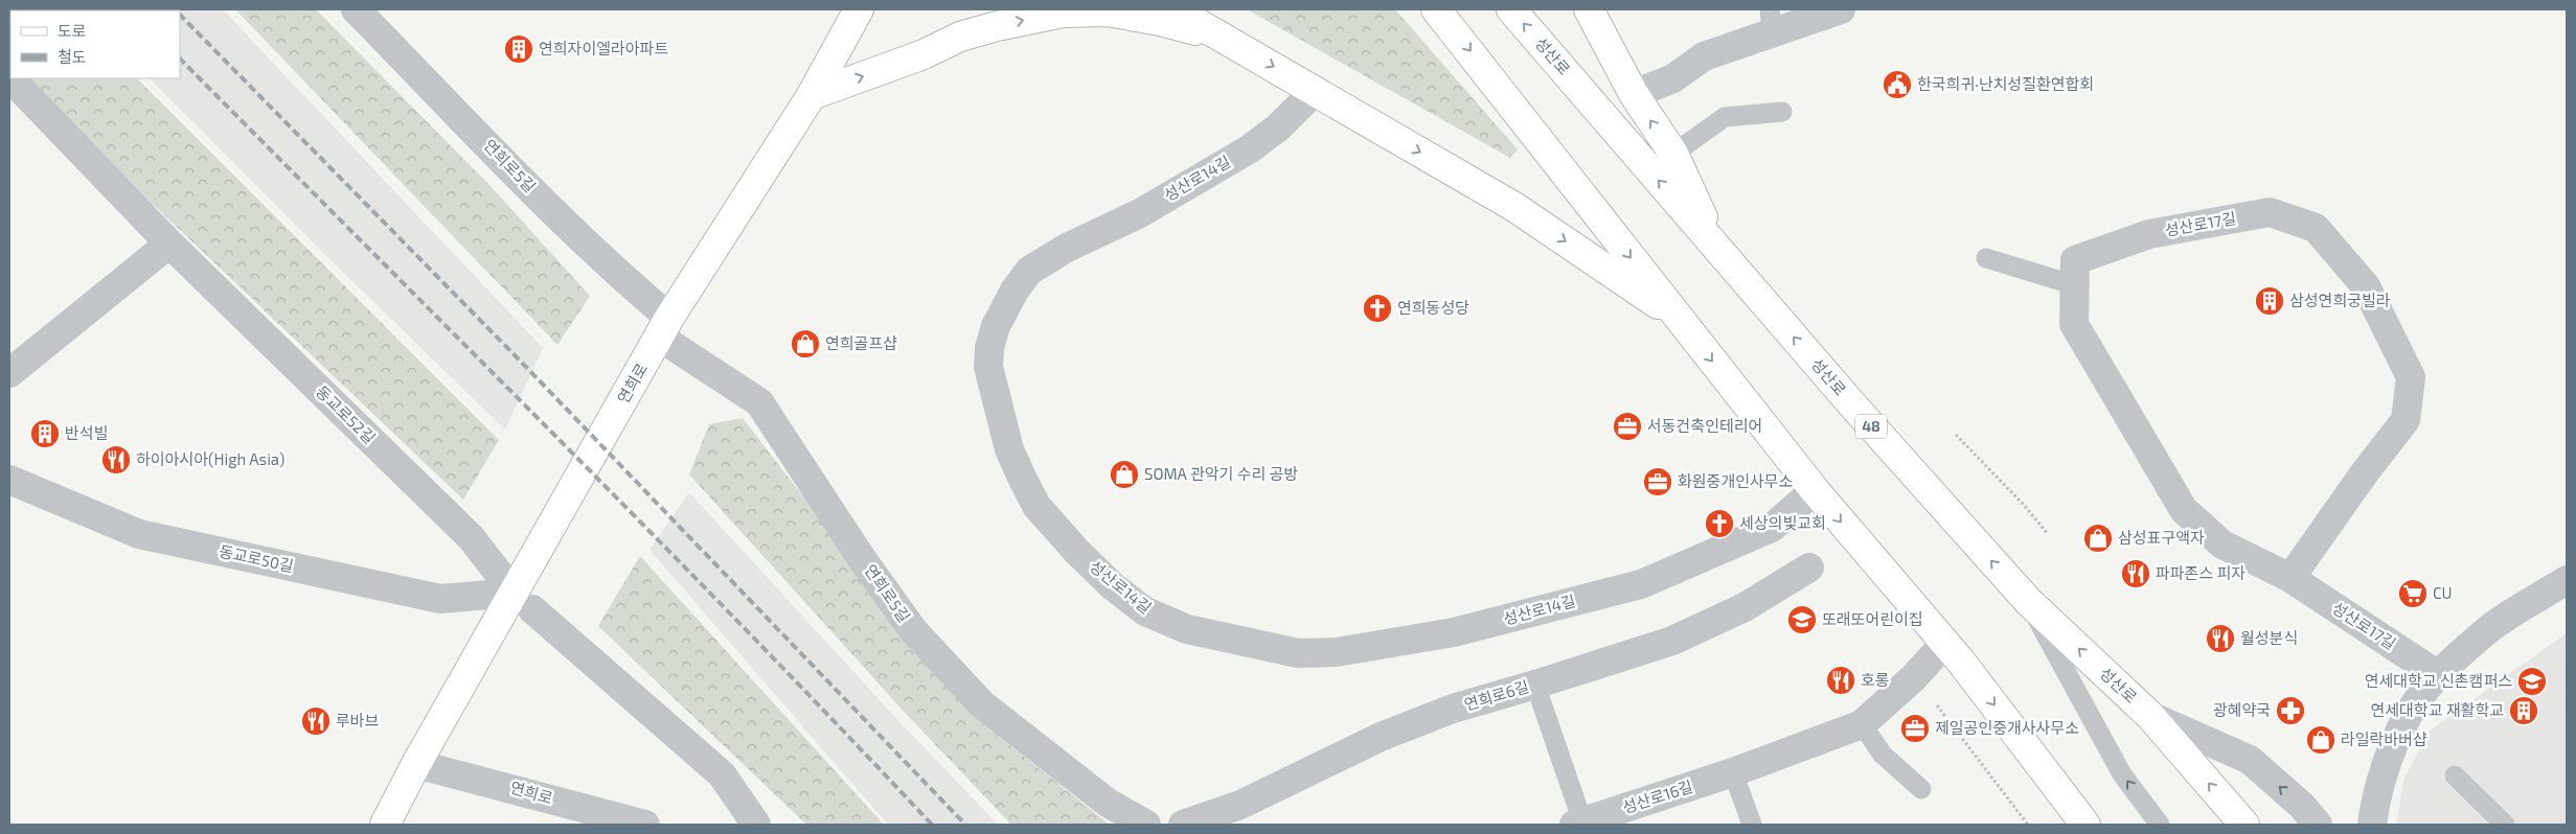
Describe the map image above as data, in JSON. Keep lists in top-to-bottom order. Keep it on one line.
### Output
{"streets":{"main road":["성산로","연희로","48"],"street":["연희로5길","성산로14길","성산로17길","동교로52길","동교로50길","연희로6길","성산로16길"]},"crossings":[["연희로5길","연희로"],["연희로","동교로52길"],["연희로","동교로50길"],["동교로52길","동교로50길"],["연희로6길","성산로16길"]],"places":{"building":["연희자이엘라아파트","삼성연희궁빌라","반석빌","연세대학교 재활학교"],"public building":["한국희귀·난치성질환연합회"],"church":["연희동성당","세상의빛교회"],"shop":["연희골프샵","SOMA 관악기 수리 공방","삼성표구액자","라일락바버샵"],"office":["서동건축인테리어","화원중개인사무소","제일공인중개사사무소"],"restaurant":["하이아시아(High Asia)","파파존스 피자","월성분식","호롱","루바브"],"supermarket":["CU"],"school or university":["또래또어린이집","연세대학교 신촌캠퍼스"],"pharmacy":["광혜약국"]},"legend":["도로","철도"]}
